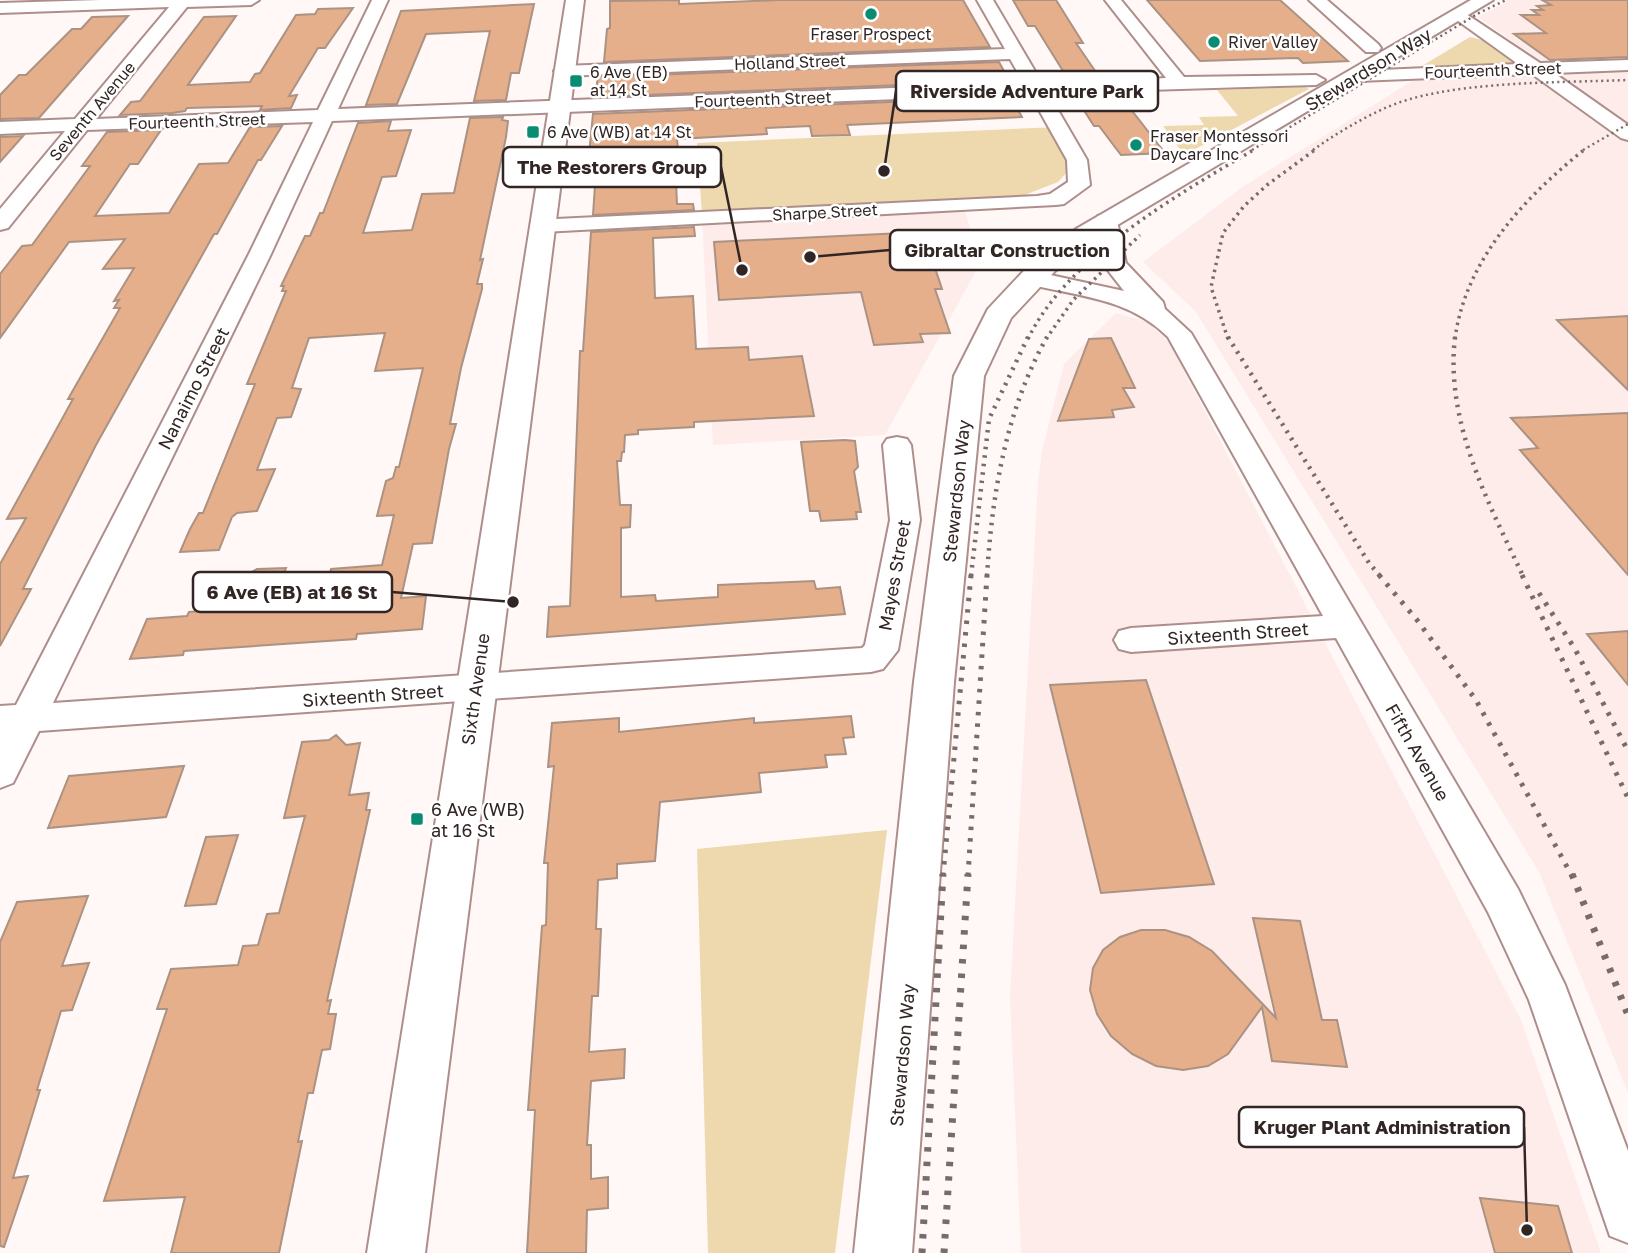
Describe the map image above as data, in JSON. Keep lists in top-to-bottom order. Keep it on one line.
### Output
{"streets":{"main road":["Stewardson Way","Sixth Avenue"],"street":["Holland Street","Fourteenth Street","Seventh Avenue","Sharpe Street","Nanaimo Street","Mayes Street","Sixteenth Street","Fifth Avenue"]},"crossings":[["Holland Street","Sixth Avenue"],["Stewardson Way","Fourteenth Street"],["Stewardson Way","Fifth Avenue"],["Fourteenth Street","Seventh Avenue"],["Fourteenth Street","Sharpe Street"],["Fourteenth Street","Nanaimo Street"],["Fourteenth Street","Sixth Avenue"],["Sharpe Street","Sixth Avenue"],["Nanaimo Street","Sixteenth Street"],["Mayes Street","Sixteenth Street"],["Sixteenth Street","Sixth Avenue"],["Sixteenth Street","Fifth Avenue"]],"places":{"other":["Fraser Prospect","River Valley","Fraser Montessori Daycare Inc","Riverside Adventure Park","Gibraltar Construction","The Restorers Group","6 Ave (EB) at 16 St","Kruger Plant Administration"],"transit":["6 Ave (EB) at 14 St","6 Ave (WB) at 14 St","6 Ave (WB) at 16 St"]}}
